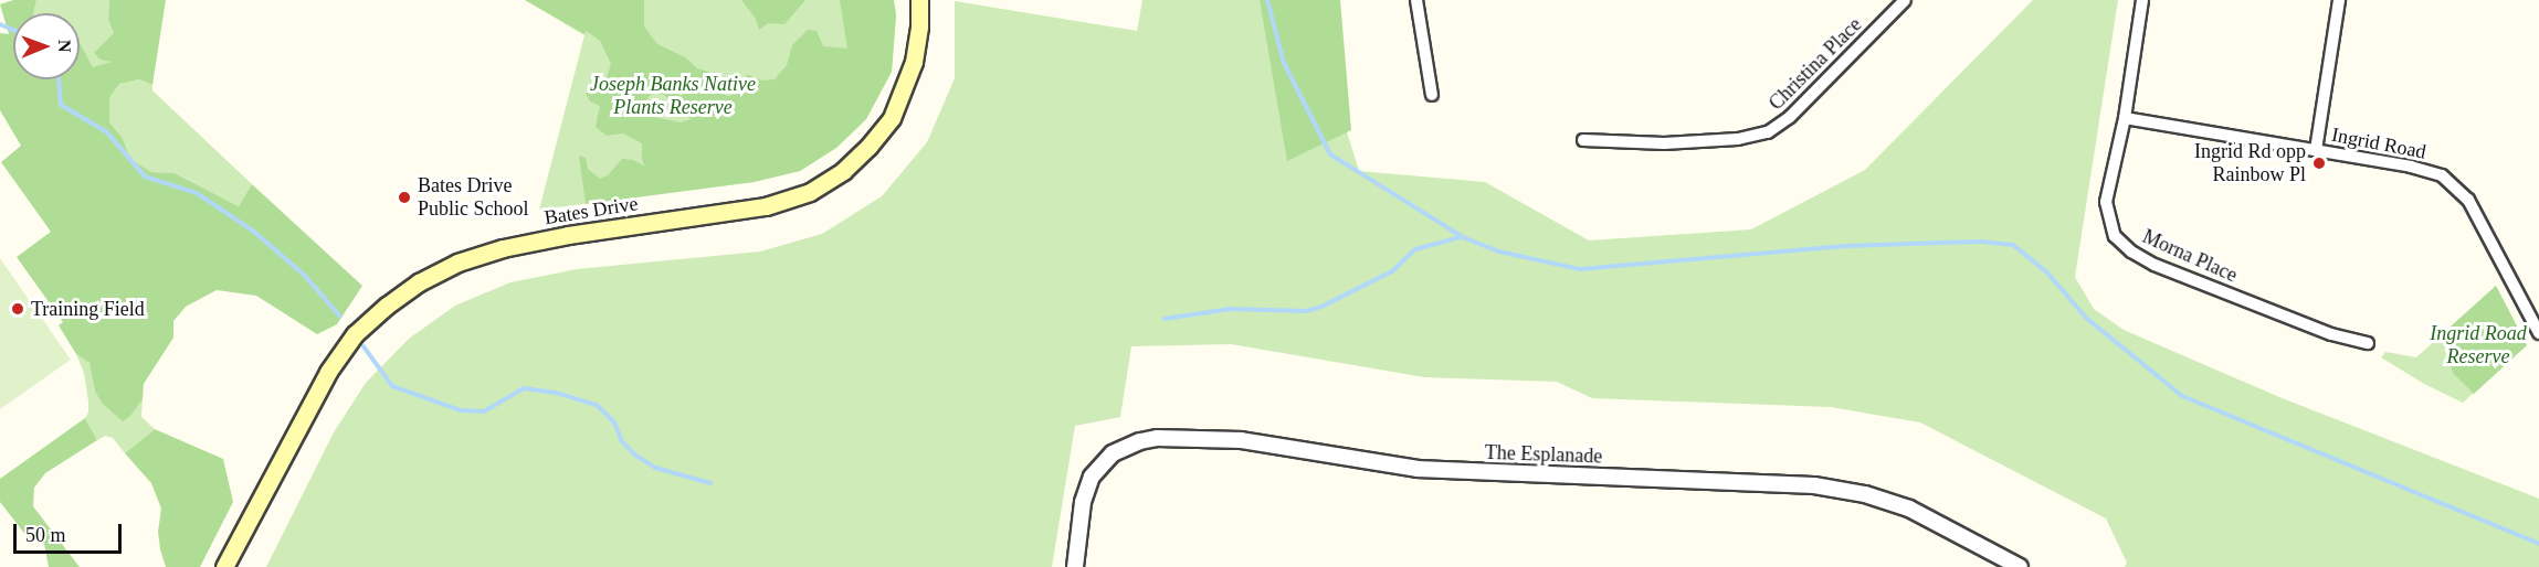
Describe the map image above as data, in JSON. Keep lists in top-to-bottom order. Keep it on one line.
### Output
{"streets":{"main road":["Bates Drive"],"street":["Christina Place","Ingrid Road","Morna Place","The Esplanade"]},"crossings":[["Ingrid Road","Morna Place"]],"parks":["Joseph Banks Native Plants Reserve","Ingrid Road Reserve"],"places":["Ingrid Rd opp Rainbow Pl","Bates Drive Public School","Training Field"],"scale_bar":"50 m","north":"right"}
